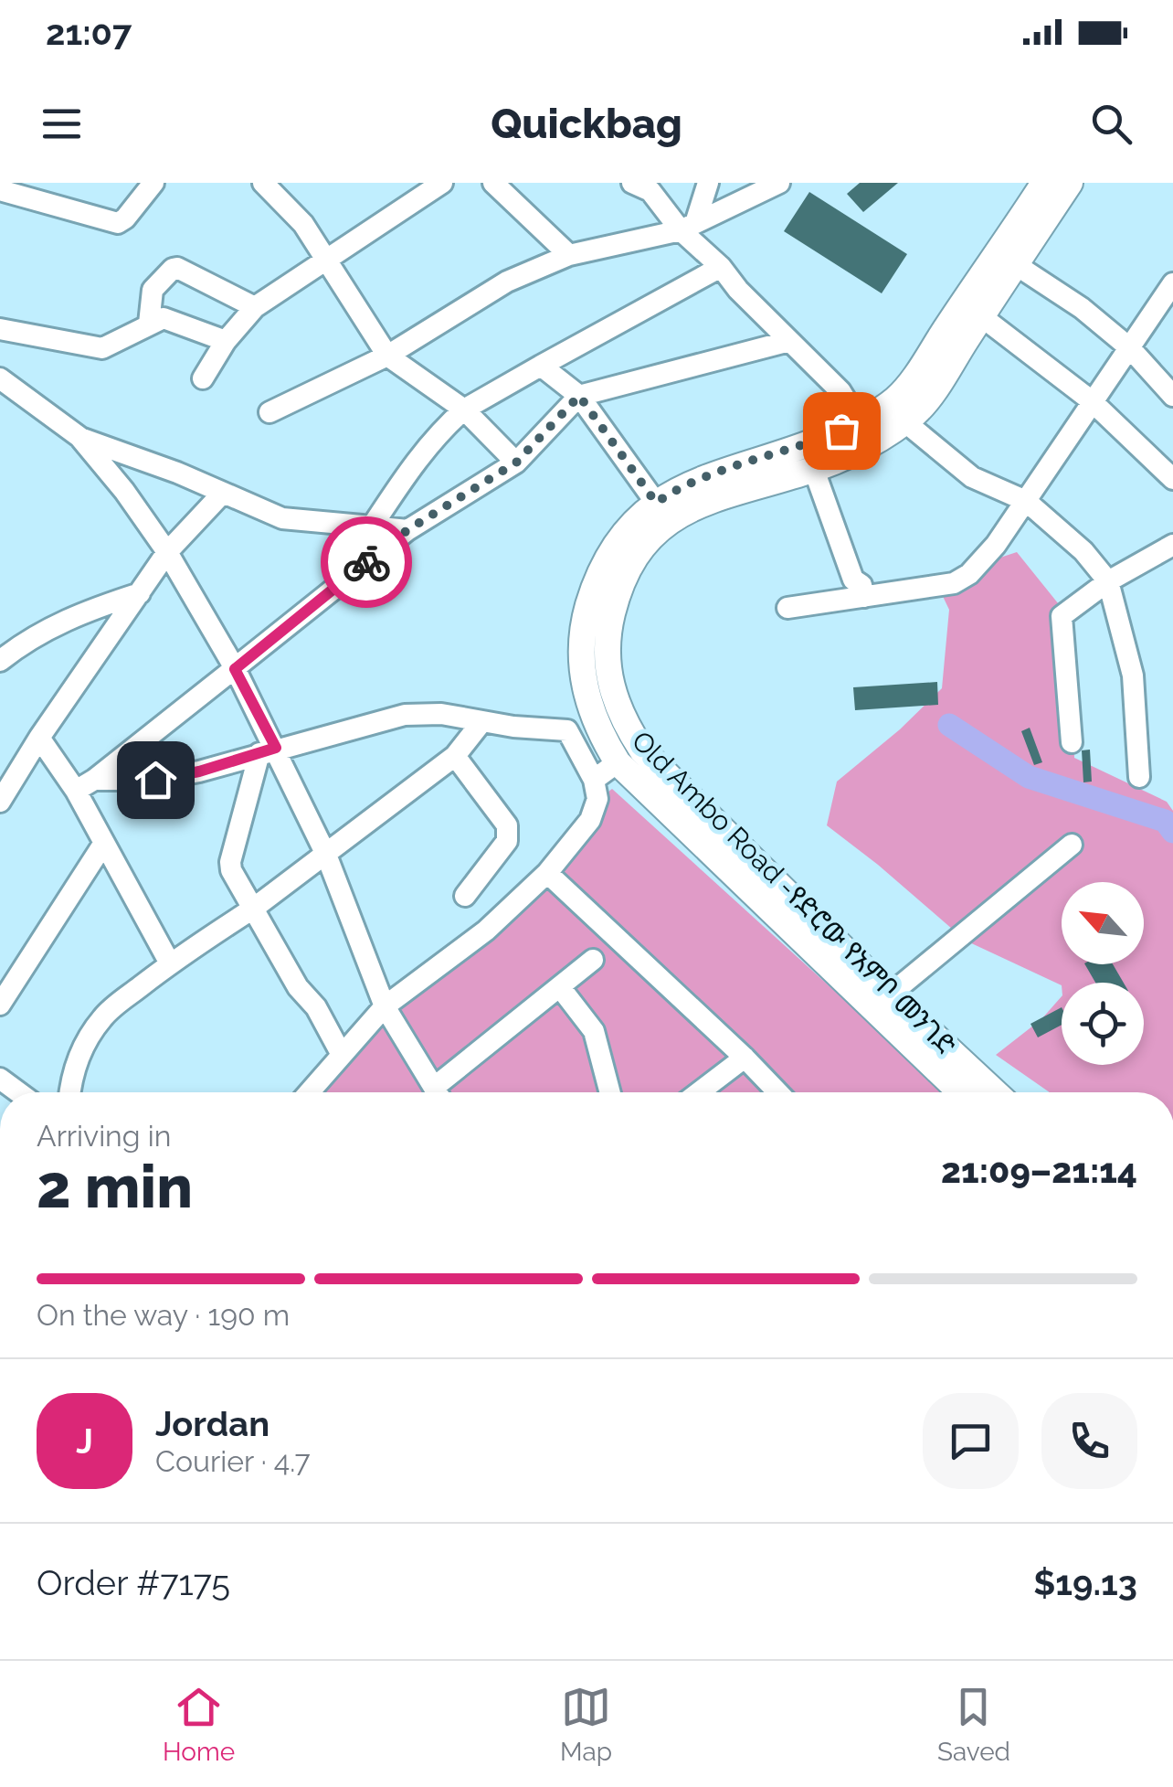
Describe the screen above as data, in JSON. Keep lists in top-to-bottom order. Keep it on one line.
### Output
{"streets":{"main road":["Old Ambo Road -የድሮው የአምቦ መንገድ"]},"north":"top left","page":{"status":"21:07","header":"Quickbag","heading":["2 min","Arriving in","21:09–21:14"],"panel":["Jordan","Courier · 4.7","Order #7175","$19.13"],"bar":"On the way · 190 m","round":"J","tabs":["Home","Map","Saved"]}}
